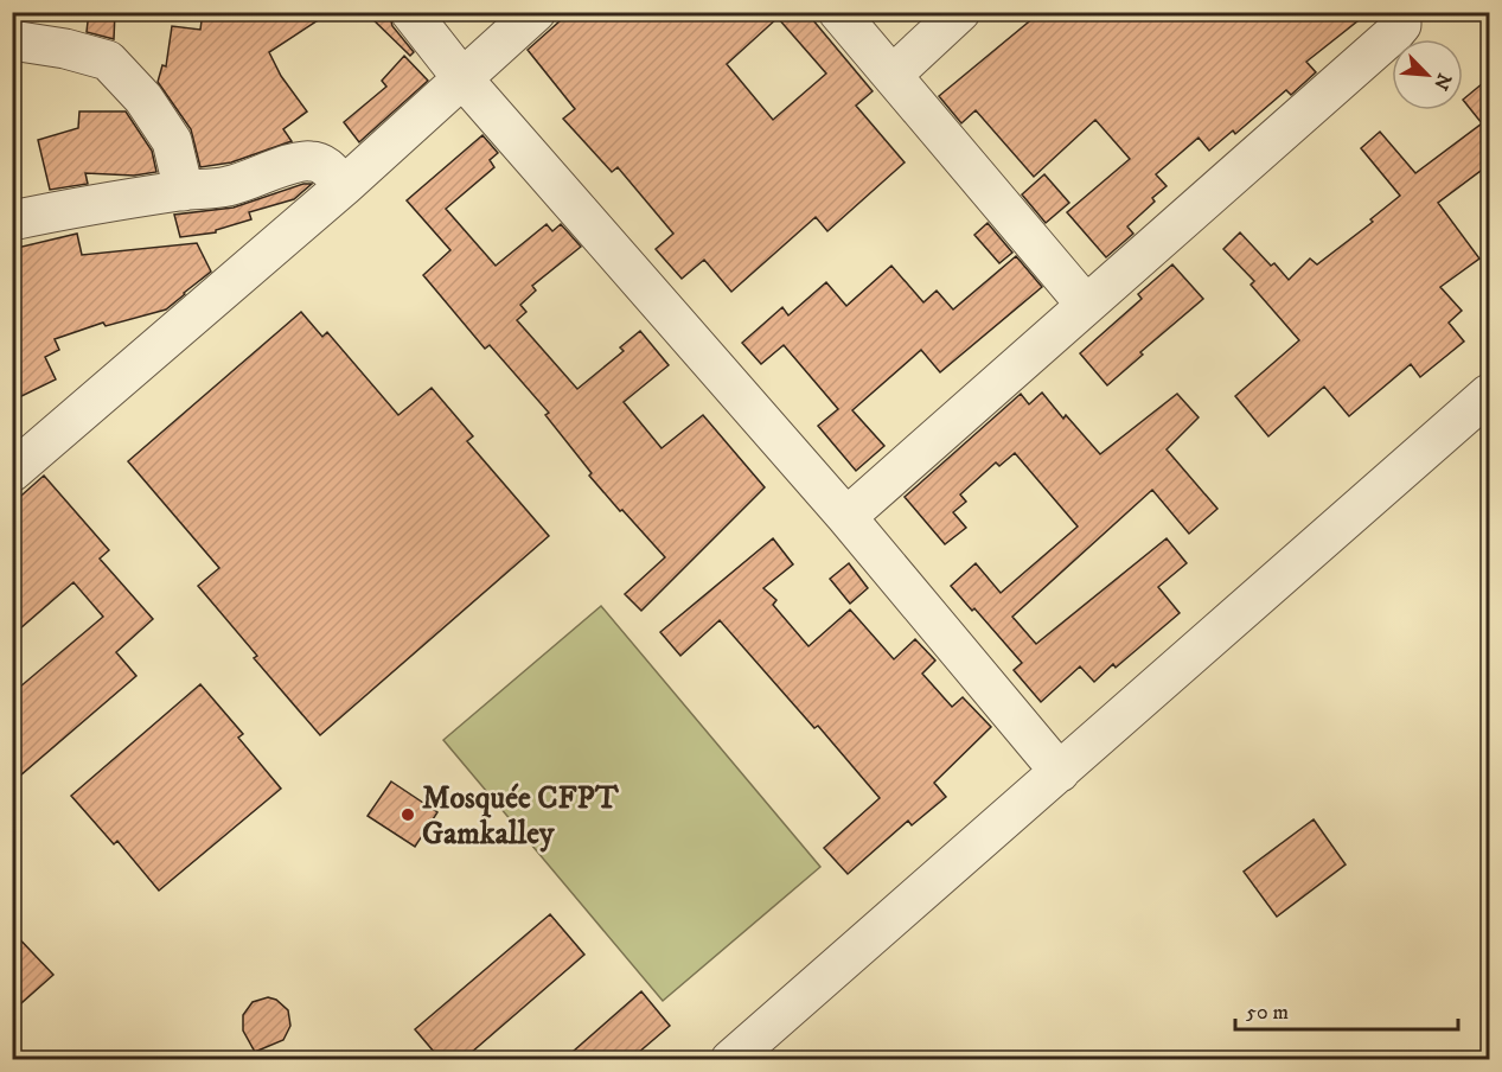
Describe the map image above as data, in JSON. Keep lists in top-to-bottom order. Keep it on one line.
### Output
{"places":["Mosquée CFPT Gamkalley"],"scale_bar":"50 m","north":"bottom right"}
